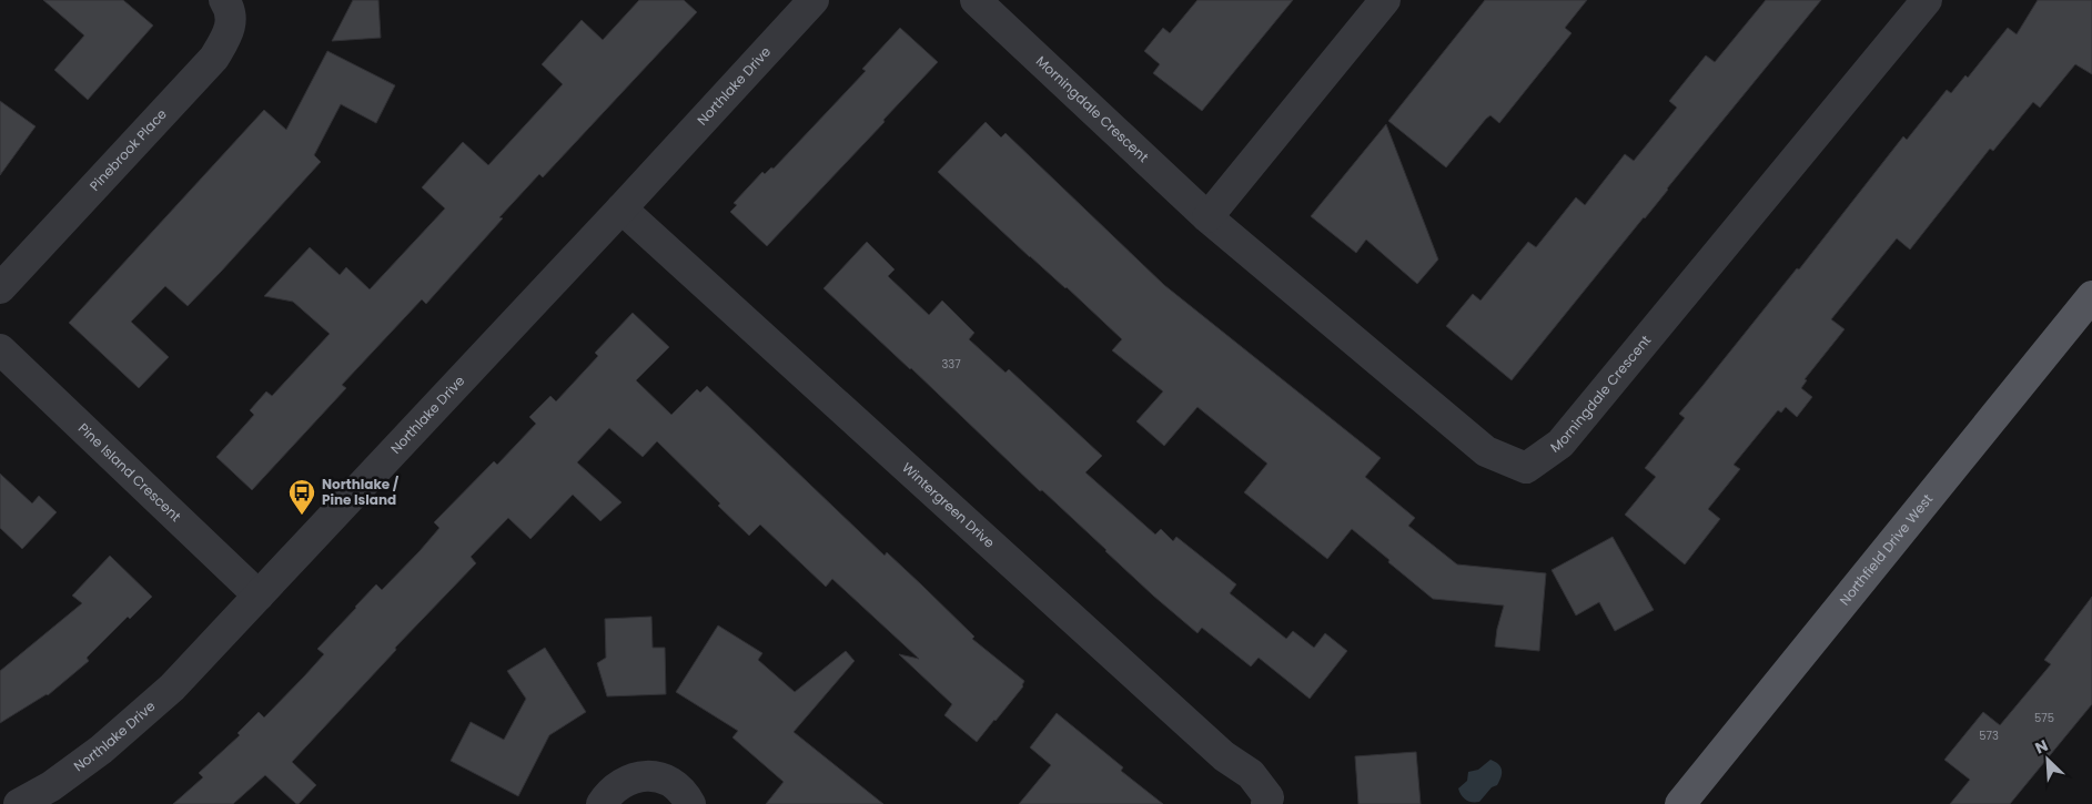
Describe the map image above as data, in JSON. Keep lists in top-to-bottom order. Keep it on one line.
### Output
{"streets":{"main road":["Northfield Drive West"],"street":["Northlake Drive","Morningdale Crescent","Pinebrook Place","Pine Island Crescent","Wintergreen Drive"]},"crossings":[["Northlake Drive","Pine Island Crescent"],["Northlake Drive","Wintergreen Drive"]],"places":{"bus stop":["Northlake / Pine Island"]},"house_numbers":["337","575","573"],"north":"top left"}
